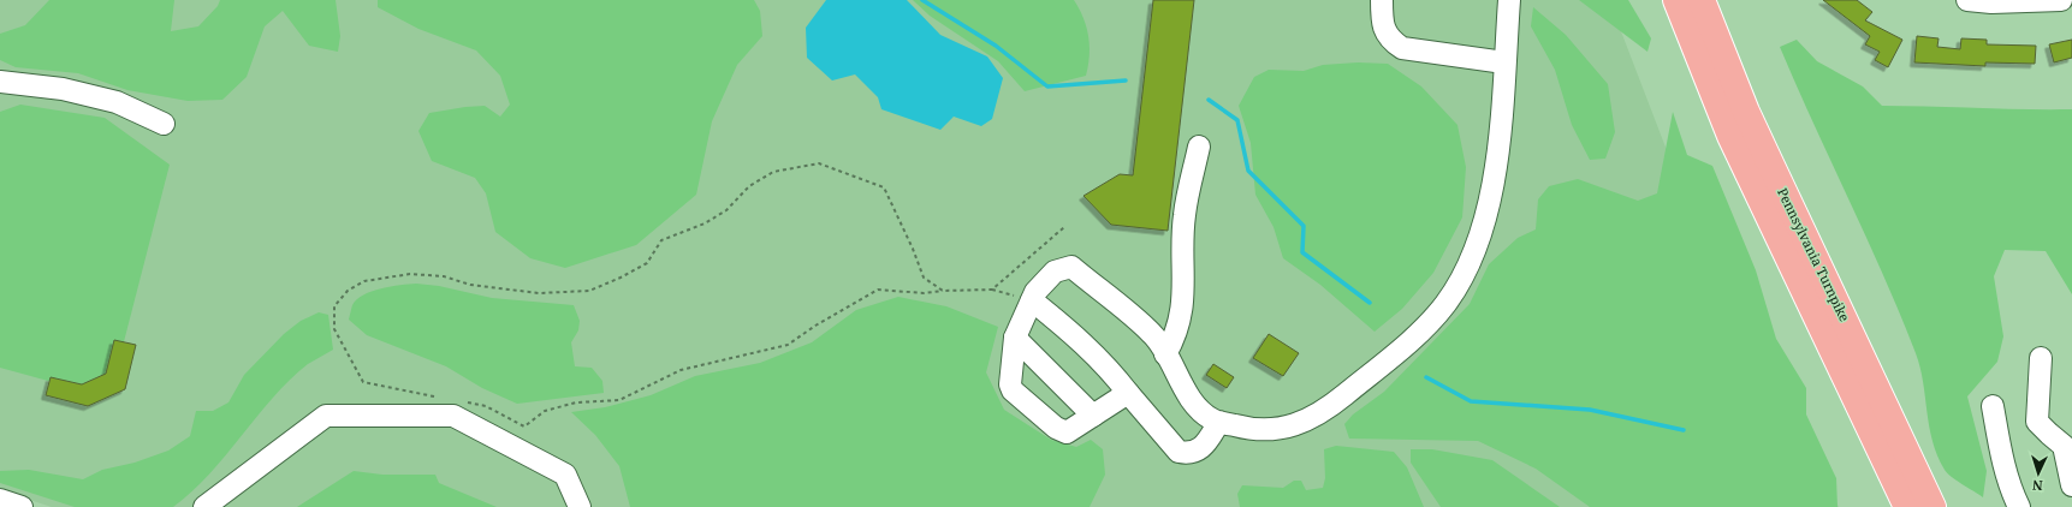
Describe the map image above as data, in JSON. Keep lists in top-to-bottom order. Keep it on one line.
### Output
{"streets":{"highway":["Pennsylvania Turnpike"]},"north":"bottom"}
